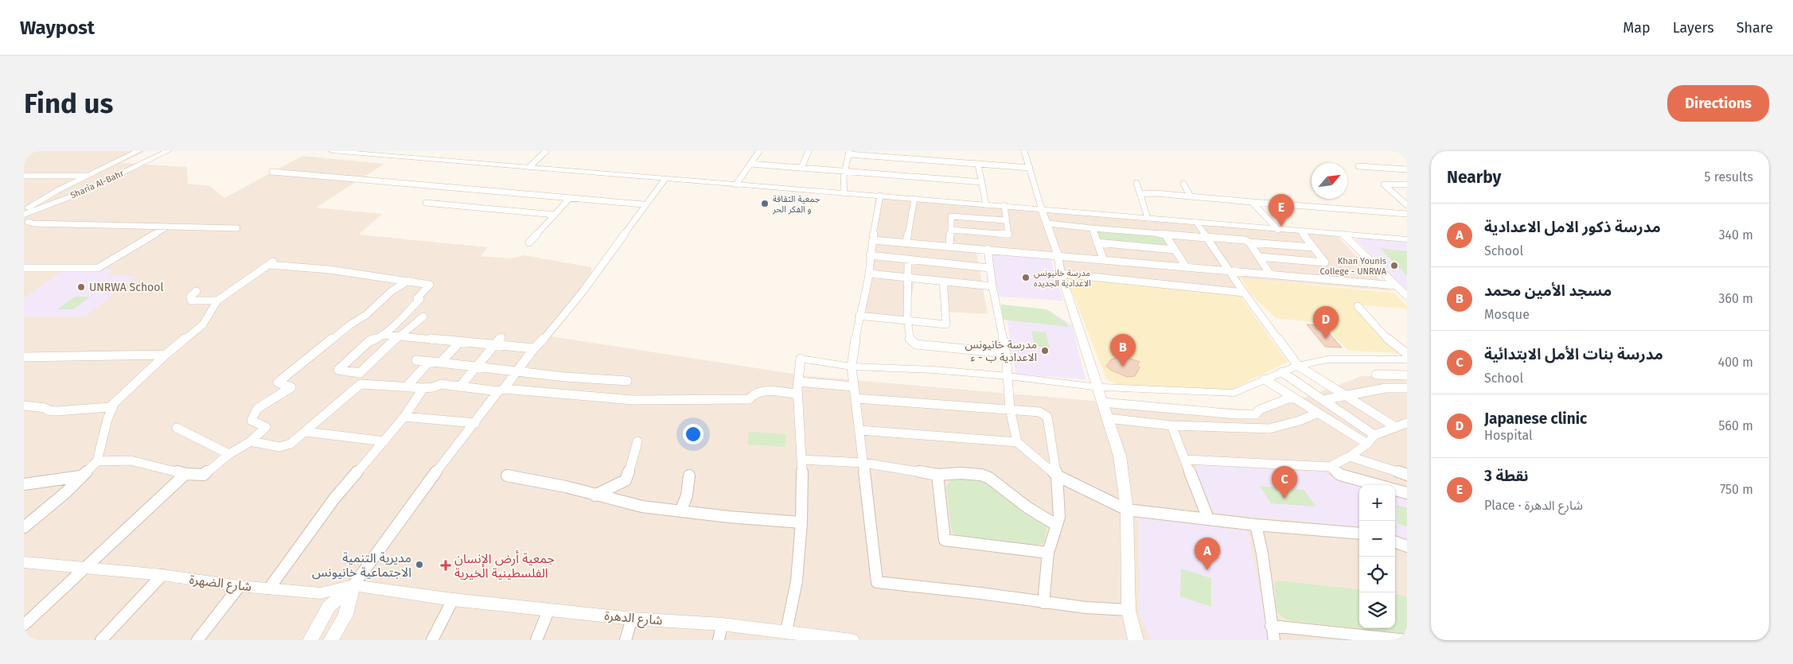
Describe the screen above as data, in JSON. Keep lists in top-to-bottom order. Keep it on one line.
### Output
{"streets":{"main road":["Sharia Al-Bahr"],"street":["شارع الضهرة","شارع الدهرة"]},"crossings":[["شارع الضهرة","شارع الدهرة"]],"places":{"other":["جمعية الثقافة و الفكر الحر","Khan Younis College - UNRWA","مدرسة خانيونس الاعدادية الجديده","UNRWA School","مدرسة خانيونس الاعدادية ب - ء","مديرية التنمية الاجتماعية خانيونس"],"health":["جمعية أرض الإنسان الفلسطينية الخيرية"]},"north":"top right","page":{"header":"Waypost","nav":["Map","Layers","Share"],"buttons":"Directions","title":"Find us","heading":["Nearby","5 results"],"pins":["E","D","B","C","A"],"list":[{"mark":"A","name":"مدرسة ذكور الامل الاعدادية","note":"School","value":"340 m"},{"mark":"B","name":"مسجد الأمين محمد","note":"Mosque","value":"360 m"},{"mark":"C","name":"مدرسة بنات الأمل الابتدائية","note":"School","value":"400 m"},{"mark":"D","name":"Japanese clinic","note":"Hospital","value":"560 m"},{"mark":"E","name":"نقطة 3","note":"Place · شارع الدهرة","value":"750 m"}],"map_buttons":["+","−"]}}
